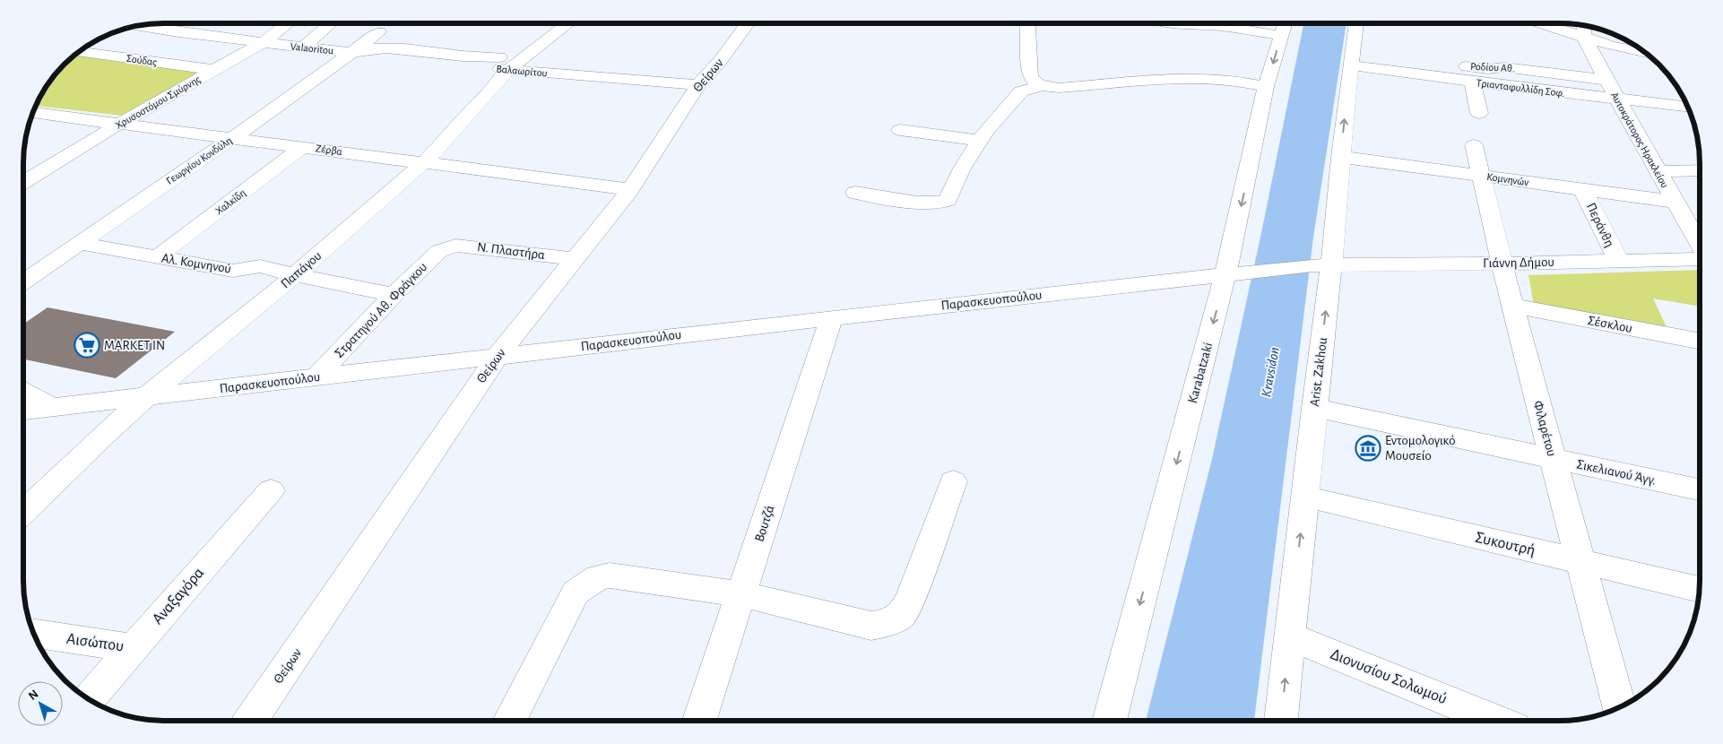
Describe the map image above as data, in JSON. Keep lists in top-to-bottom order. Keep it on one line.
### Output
{"streets":{"street":["Valaoritou","Σούδας","Ροδίου Αθ.","Βαλαωρίτου","Θείρων","Τριανταφυλλίδη Σοφ.","Χρυσοστόμου Σμύρνης","Αυτοκράτορος Ηρακλείου","Ζέρβα","Γεωργίου Κονδύλη","Κομνηνών","Χαλκίδη","Περάνθη","Ν. Πλαστήρα","Γιάννη Δήμου","Αλ. Κομνηνού","Παπάγου","Παρασκευοπούλου","Στρατηγού Αθ. Φράγκου","Σέσκλου","Arist. Zakhou","Karabatzaki","Φιλαρέτου","Σικελιανού Άγγ.","Βουτζά","Συκουτρή","Αναξαγόρα","Αισώπου","Διονυσίου Σολωμού"]},"crossings":[["Valaoritou","Βαλαωρίτου"],["Valaoritou","Χρυσοστόμου Σμύρνης"],["Valaoritou","Γεωργίου Κονδύλη"],["Σούδας","Χρυσοστόμου Σμύρνης"],["Ροδίου Αθ.","Τριανταφυλλίδη Σοφ."],["Ροδίου Αθ.","Αυτοκράτορος Ηρακλείου"],["Ροδίου Αθ.","Arist. Zakhou"],["Βαλαωρίτου","Θείρων"],["Βαλαωρίτου","Γεωργίου Κονδύλη"],["Βαλαωρίτου","Παπάγου"],["Θείρων","Ζέρβα"],["Θείρων","Ν. Πλαστήρα"],["Θείρων","Παρασκευοπούλου"],["Τριανταφυλλίδη Σοφ.","Αυτοκράτορος Ηρακλείου"],["Τριανταφυλλίδη Σοφ.","Arist. Zakhou"],["Χρυσοστόμου Σμύρνης","Ζέρβα"],["Αυτοκράτορος Ηρακλείου","Κομνηνών"],["Ζέρβα","Γεωργίου Κονδύλη"],["Ζέρβα","Χαλκίδη"],["Ζέρβα","Παπάγου"],["Γεωργίου Κονδύλη","Αλ. Κομνηνού"],["Κομνηνών","Περάνθη"],["Κομνηνών","Arist. Zakhou"],["Κομνηνών","Φιλαρέτου"],["Χαλκίδη","Αλ. Κομνηνού"],["Περάνθη","Γιάννη Δήμου"],["Ν. Πλαστήρα","Στρατηγού Αθ. Φράγκου"],["Γιάννη Δήμου","Παρασκευοπούλου"],["Γιάννη Δήμου","Arist. Zakhou"],["Γιάννη Δήμου","Karabatzaki"],["Γιάννη Δήμου","Φιλαρέτου"],["Αλ. Κομνηνού","Παπάγου"],["Αλ. Κομνηνού","Στρατηγού Αθ. Φράγκου"],["Παπάγου","Παρασκευοπούλου"],["Παρασκευοπούλου","Στρατηγού Αθ. Φράγκου"],["Παρασκευοπούλου","Karabatzaki"],["Παρασκευοπούλου","Βουτζά"],["Σέσκλου","Φιλαρέτου"],["Arist. Zakhou","Σικελιανού Άγγ."],["Arist. Zakhou","Συκουτρή"],["Arist. Zakhou","Διονυσίου Σολωμού"],["Φιλαρέτου","Σικελιανού Άγγ."],["Φιλαρέτου","Συκουτρή"],["Αναξαγόρα","Αισώπου"]],"one_way":["Arist. Zakhou","Karabatzaki"],"water":["Kravsidon"],"places":{"supermarket":["MARKET IN"],"museum":["Εντομολογικό Mουσείο"]},"north":"top left"}
